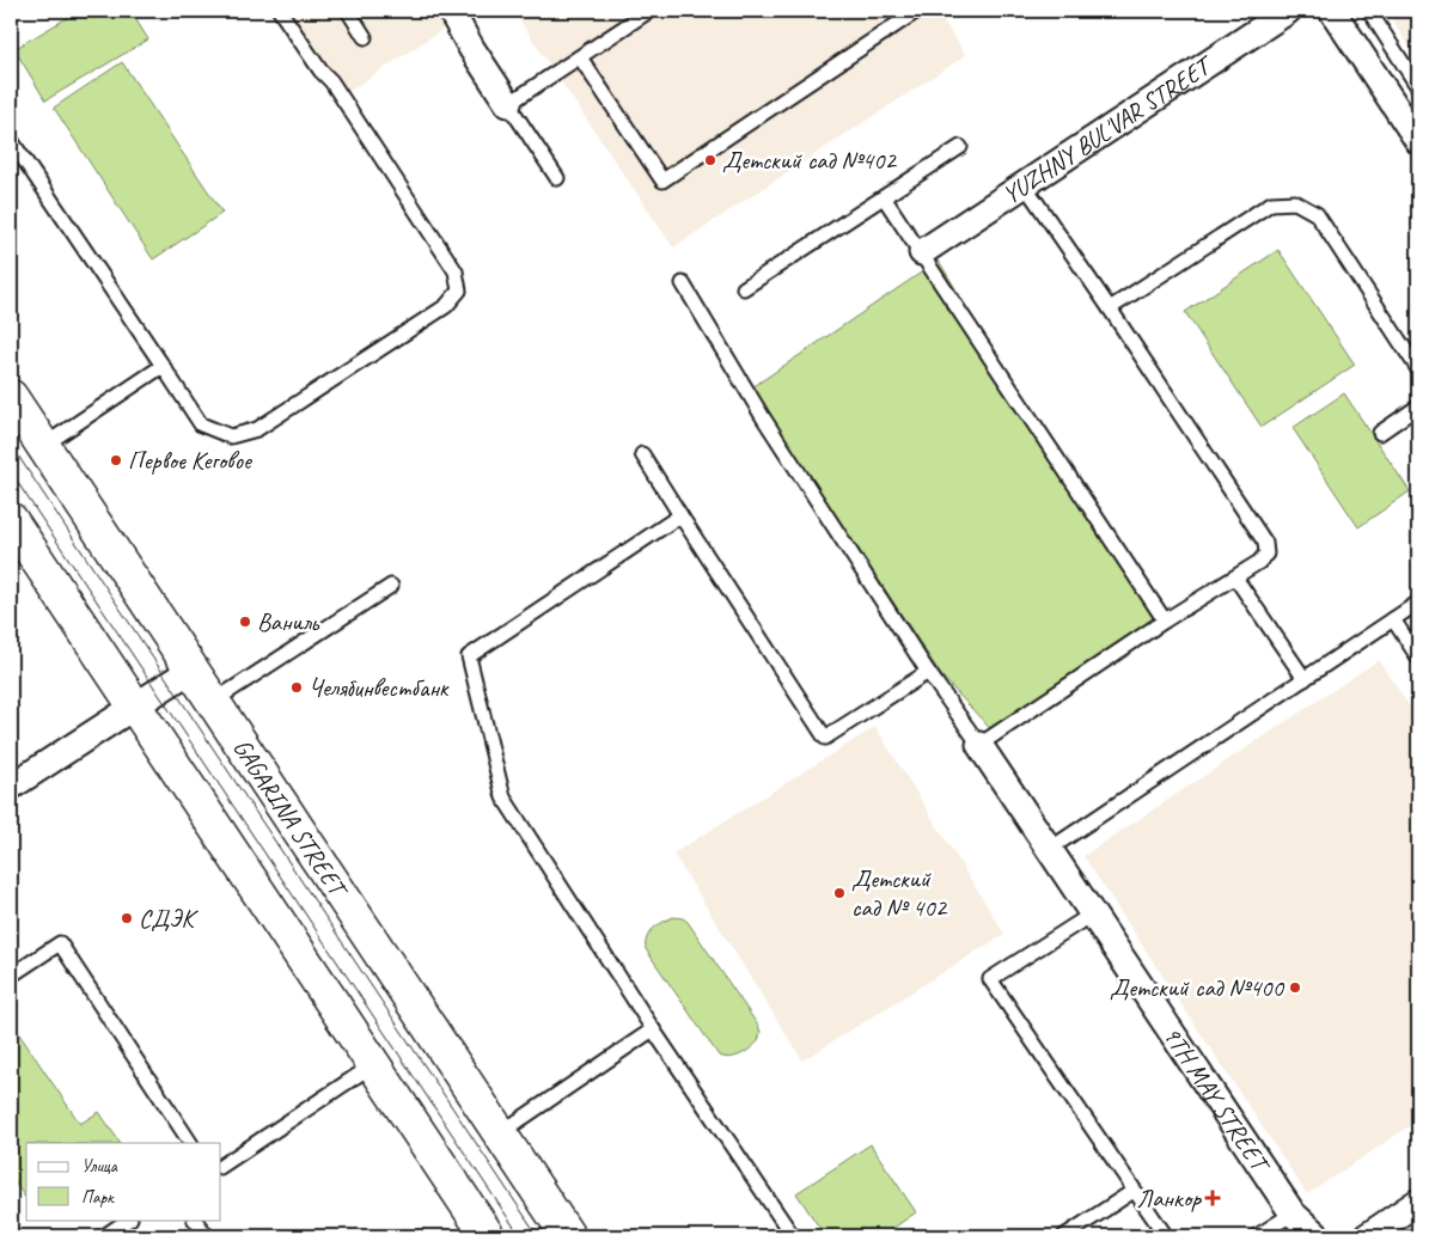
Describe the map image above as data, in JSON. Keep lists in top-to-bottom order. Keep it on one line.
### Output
{"streets":{"main road":["GAGARINA STREET"],"street":["YUZHNY BUL'VAR STREET","9TH MAY STREET"]},"places":{"other":["Детский сад №402","Первое Кеговое","Ваниль","Челябинвестбанк","Детский сад № 402","СДЭК","Детский сад №400"],"health":["Ланкор"]},"legend":["Улица","Парк"]}
